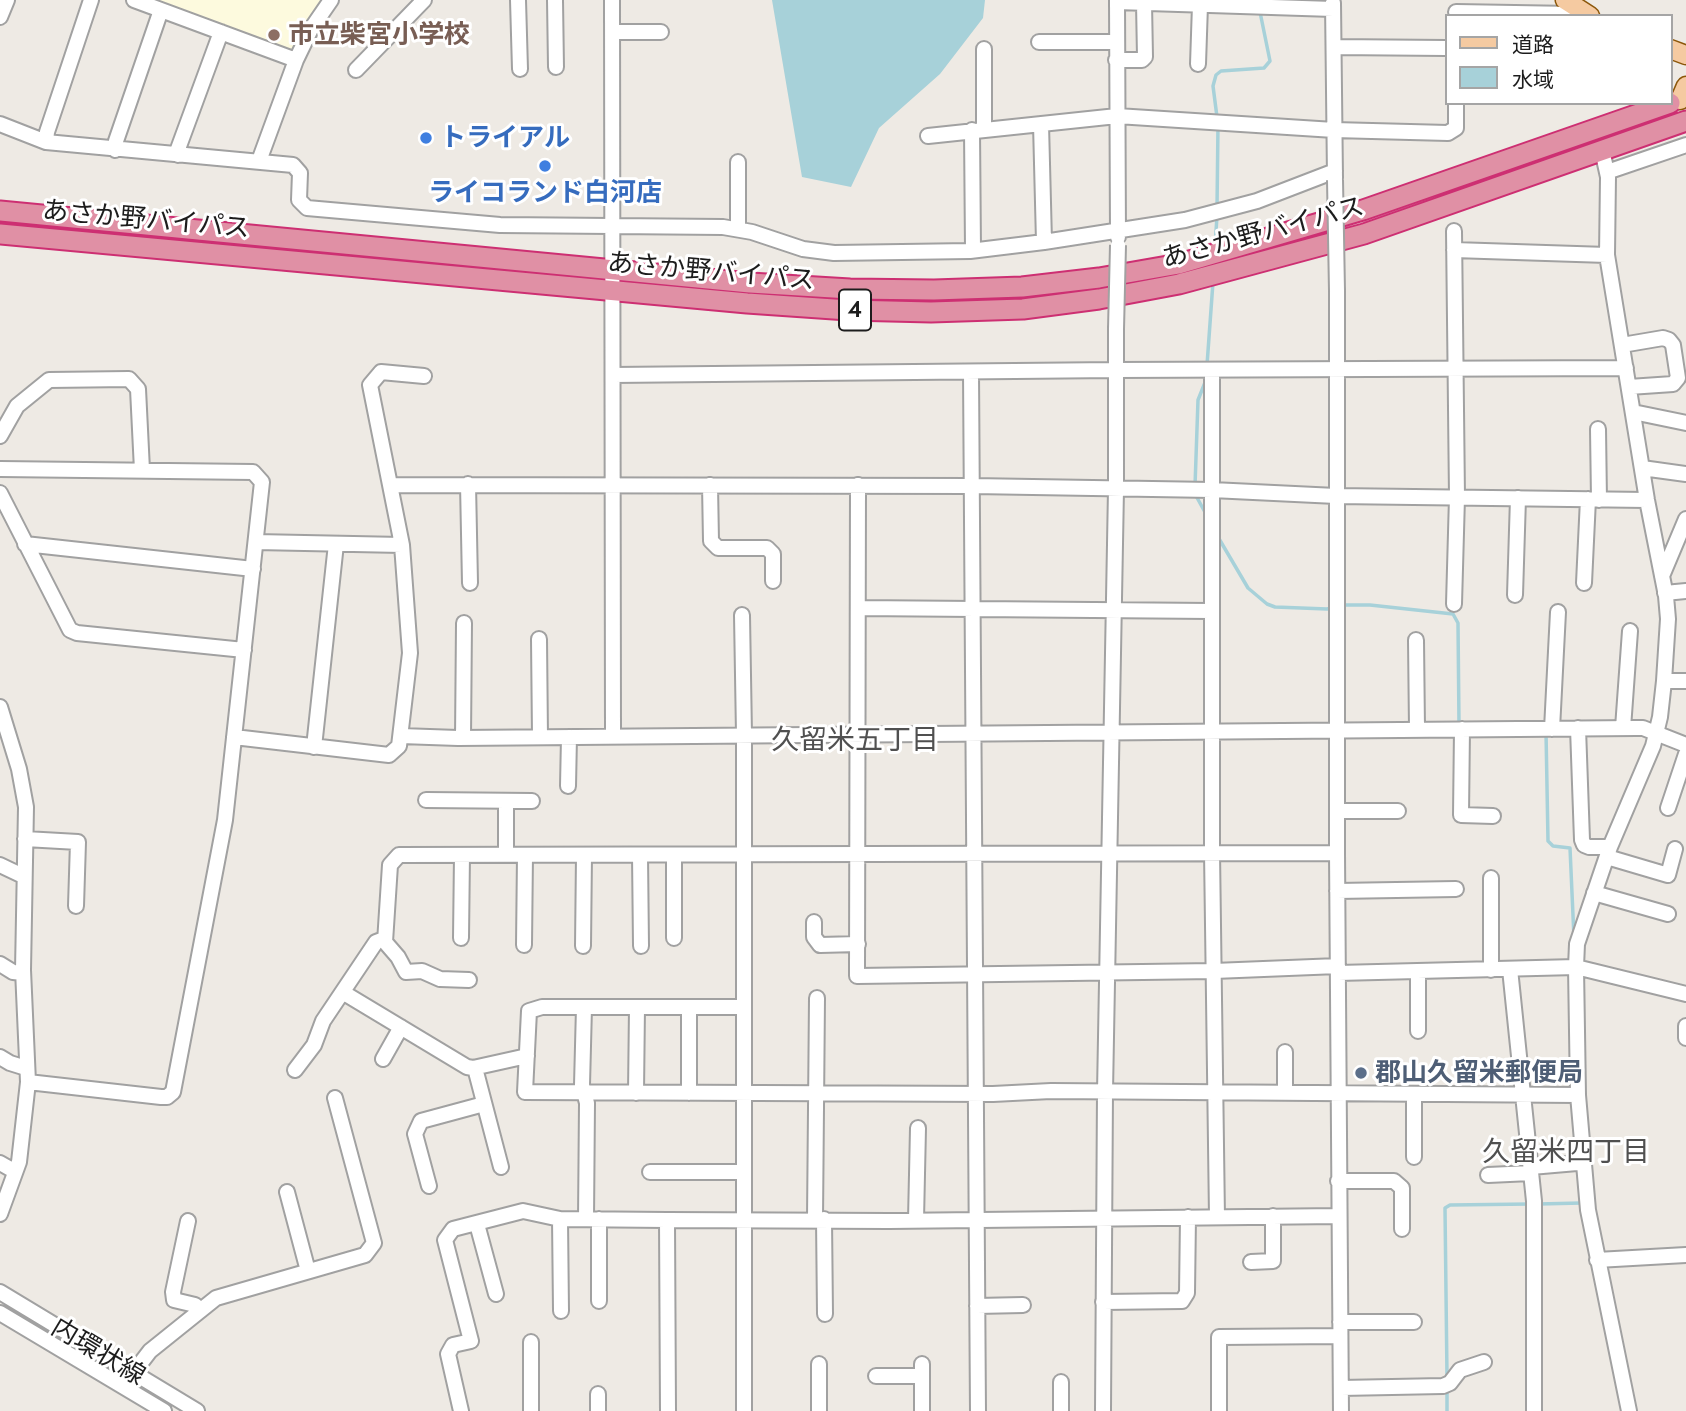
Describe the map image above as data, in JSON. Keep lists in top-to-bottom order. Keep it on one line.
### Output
{"streets":{"highway":["あさか野バイパス","4"],"street":["内環状線"]},"districts":["久留米五丁目","久留米四丁目"],"places":["市立柴宮小学校","トライアル","ライコランド白河店","郡山久留米郵便局"],"legend":["道路","水域"]}
